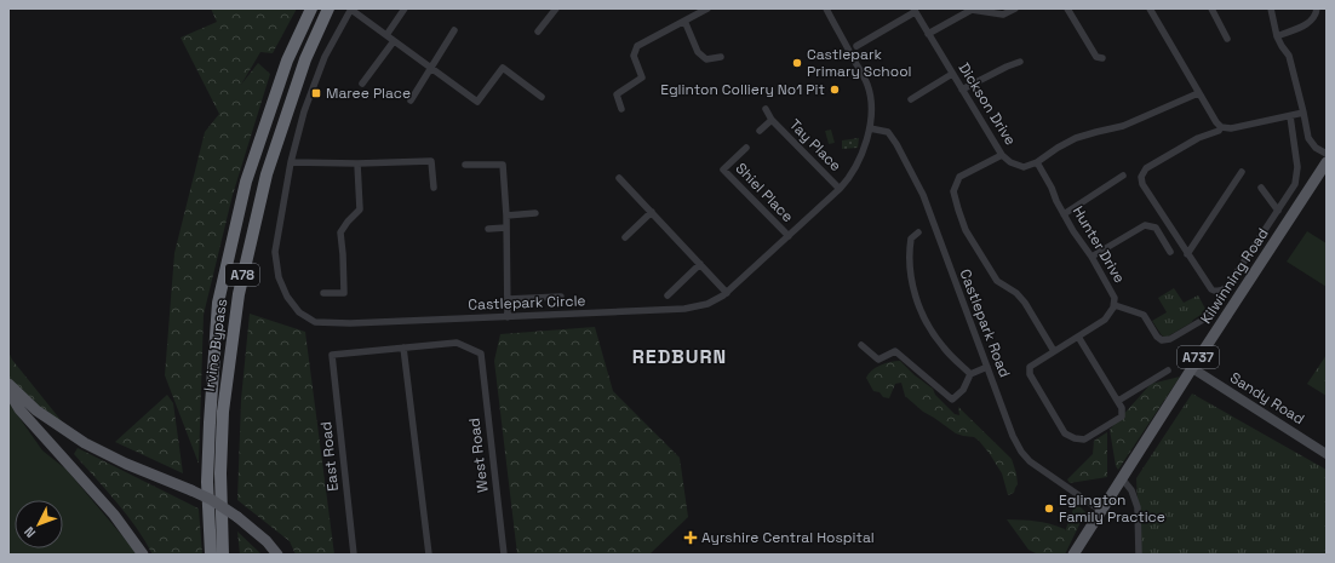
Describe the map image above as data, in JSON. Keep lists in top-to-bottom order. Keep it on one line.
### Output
{"streets":{"highway":["A78","Irvine Bypass"],"main road":["Kilwinning Road","A737","Sandy Road"],"street":["Dickson Drive","Tay Place","Shiel Place","Hunter Drive","Castlepark Circle","Castlepark Road","West Road","East Road"]},"crossings":[["Dickson Drive","Hunter Drive"],["Tay Place","Castlepark Circle"],["Shiel Place","Castlepark Circle"],["Kilwinning Road","Castlepark Road"],["Kilwinning Road","Sandy Road"],["Castlepark Circle","Castlepark Road"],["West Road","East Road"]],"districts":["REDBURN"],"places":{"other":["Castlepark Primary School","Eglinton Colliery No1 Pit","Eglington Family Practice"],"transit":["Maree Place"],"health":["Ayrshire Central Hospital"]},"north":"bottom left"}
